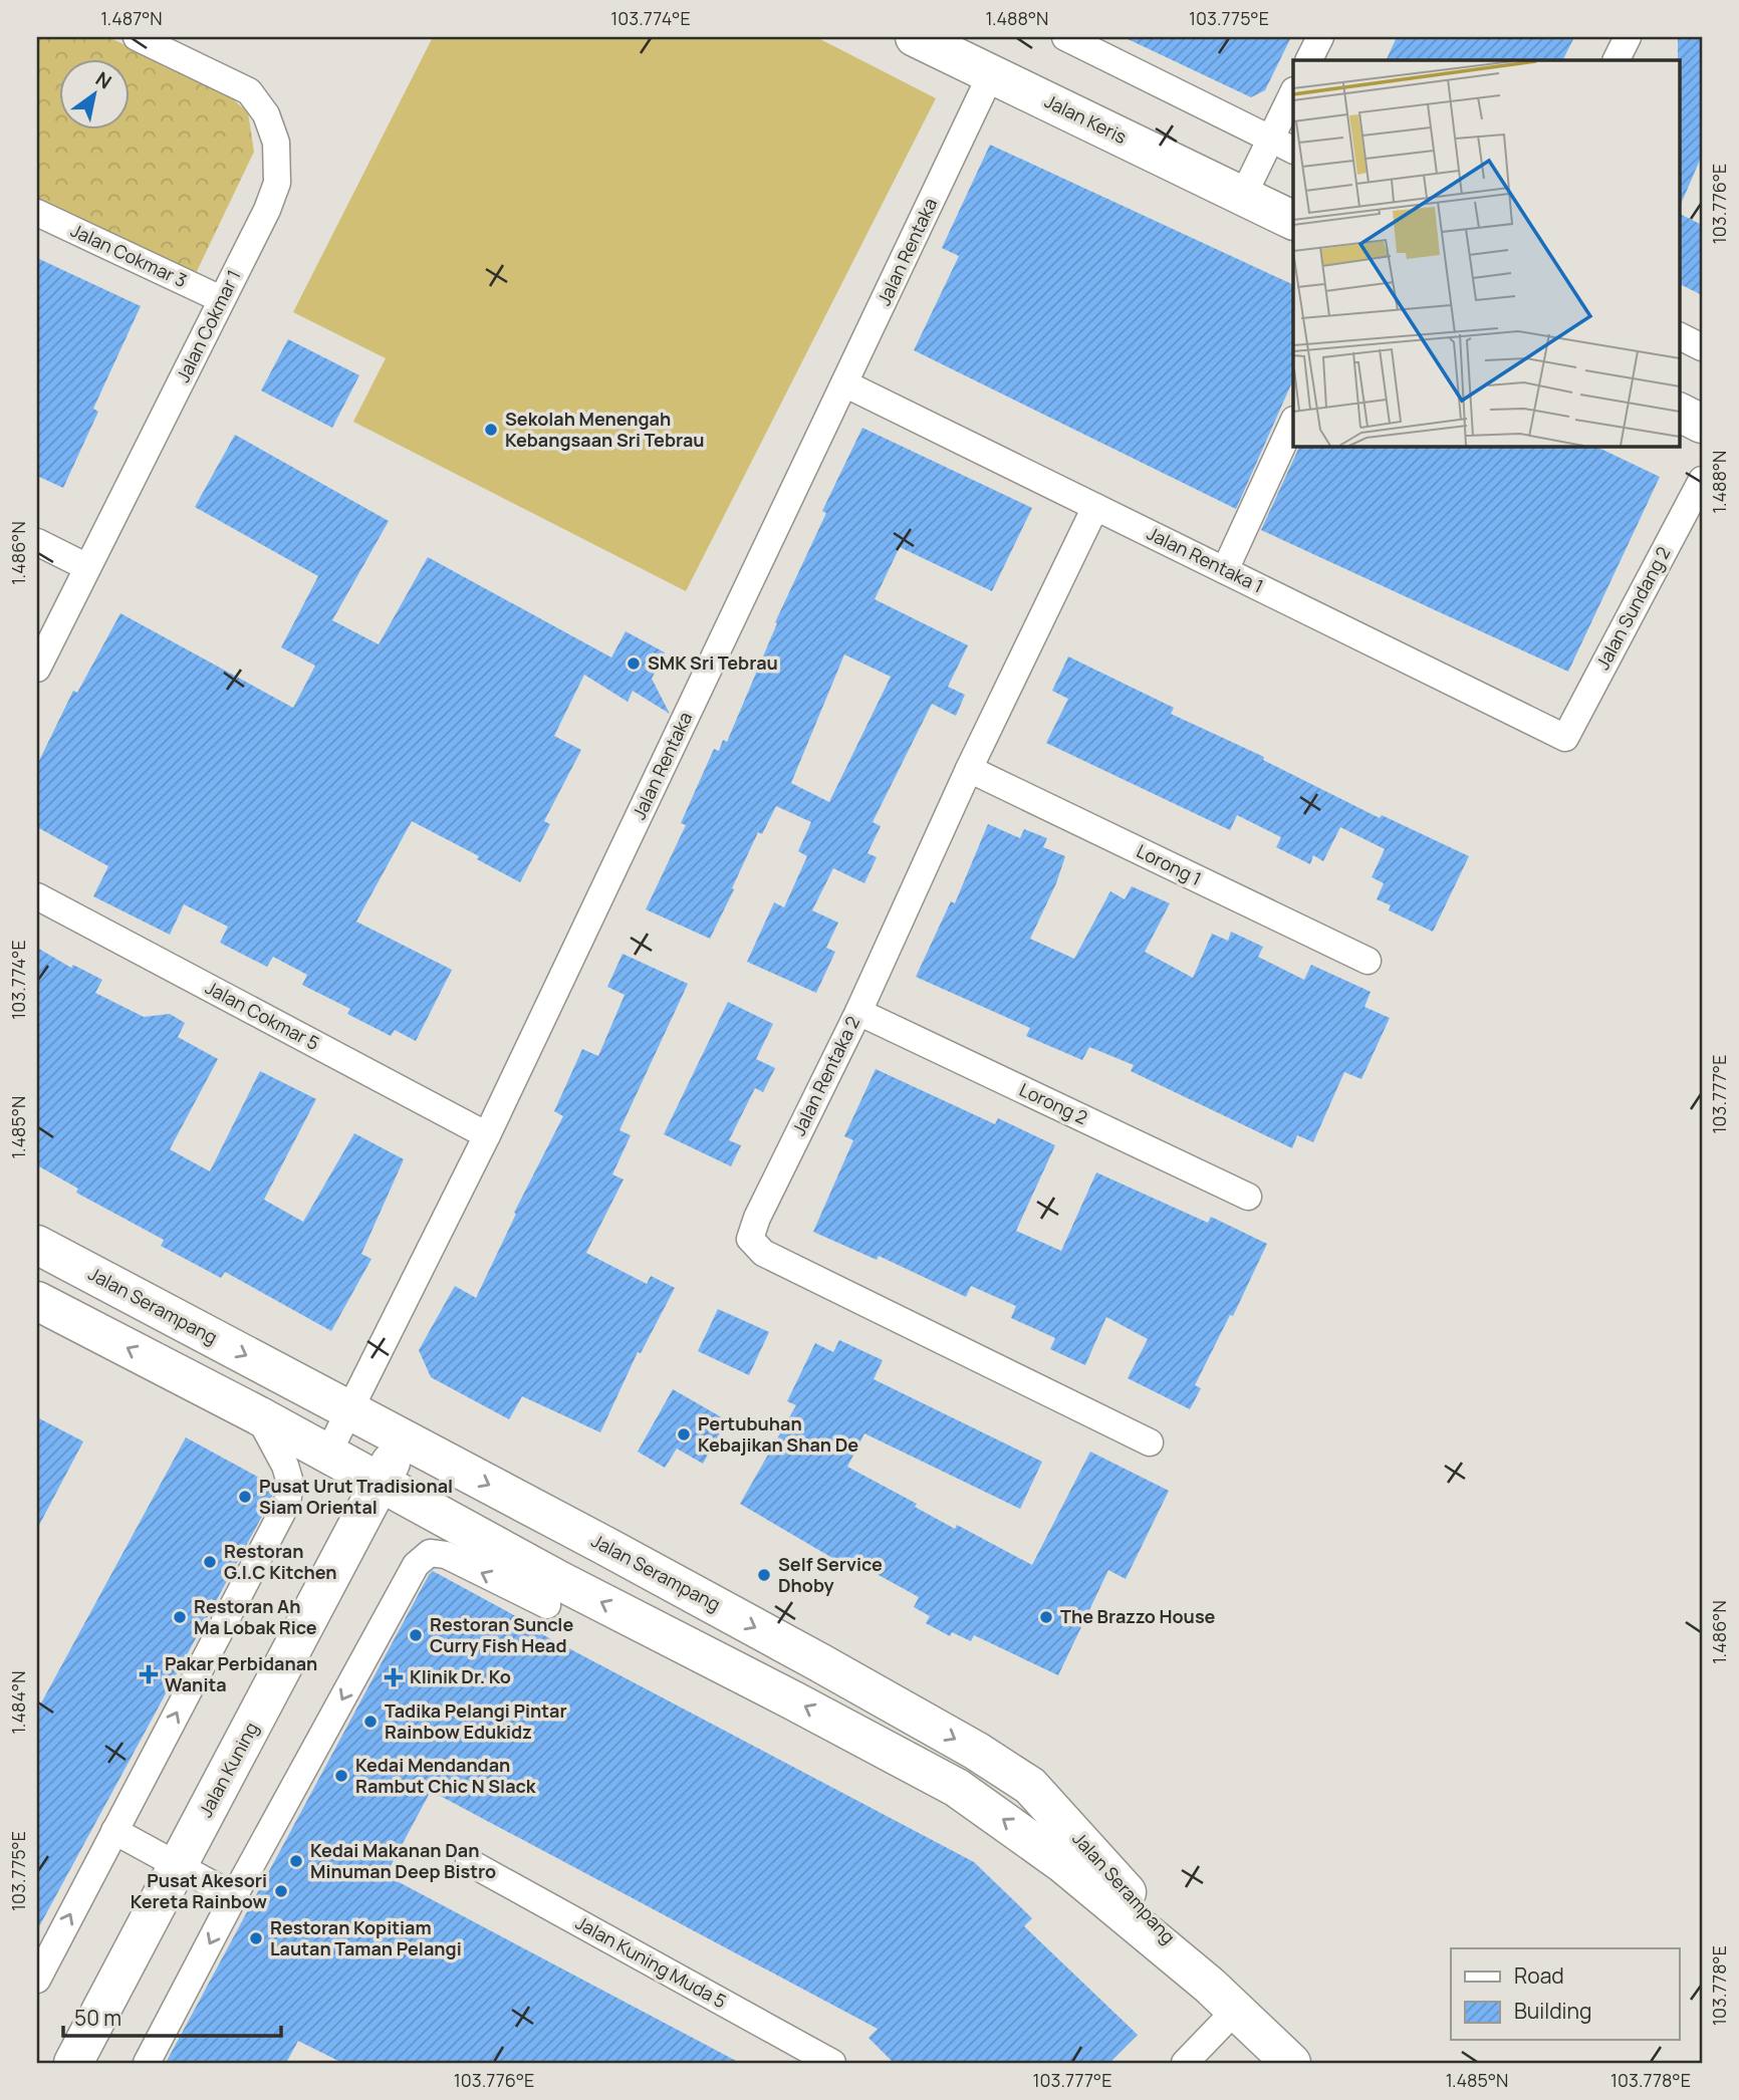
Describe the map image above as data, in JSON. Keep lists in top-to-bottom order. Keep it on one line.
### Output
{"streets":{"main road":["Jalan Keris","Jalan Serampang","Jalan Kuning"],"street":["Jalan Rentaka","Jalan Cokmar 3","Jalan Cokmar 1","Jalan Rentaka 1","Jalan Sundang 2","Lorong 1","Jalan Cokmar 5","Jalan Rentaka 2","Lorong 2","Jalan Kuning Muda 5"]},"crossings":[["Jalan Keris","Jalan Rentaka"],["Jalan Rentaka","Jalan Rentaka 1"],["Jalan Rentaka","Jalan Cokmar 5"],["Jalan Rentaka","Jalan Serampang"],["Jalan Cokmar 3","Jalan Cokmar 1"],["Jalan Rentaka 1","Jalan Sundang 2"],["Jalan Rentaka 1","Jalan Rentaka 2"],["Lorong 1","Jalan Rentaka 2"],["Jalan Rentaka 2","Lorong 2"],["Jalan Serampang","Jalan Kuning"]],"places":{"other":["Sekolah Menengah Kebangsaan Sri Tebrau","SMK Sri Tebrau","Pertubuhan Kebajikan Shan De","Pusat Urut Tradisional Siam Oriental","Restoran G.I.C Kitchen","Self Service Dhoby","Restoran Ah Ma Lobak Rice","The Brazzo House","Restoran Suncle Curry Fish Head","Tadika Pelangi Pintar Rainbow Edukidz","Kedai Mendandan Rambut Chic N Slack","Kedai Makanan Dan Minuman Deep Bistro","Pusat Akesori Kereta Rainbow","Restoran Kopitiam Lautan Taman Pelangi"],"health":["Pakar Perbidanan Wanita","Klinik Dr. Ko"]},"legend":["Road","Building"],"scale_bar":"50 m","north":"top right","coordinates":["1.487°N","103.774°E","1.488°N","103.775°E","103.776°E","1.486°N","103.777°E","1.485°N","1.484°N","103.778°E"]}
